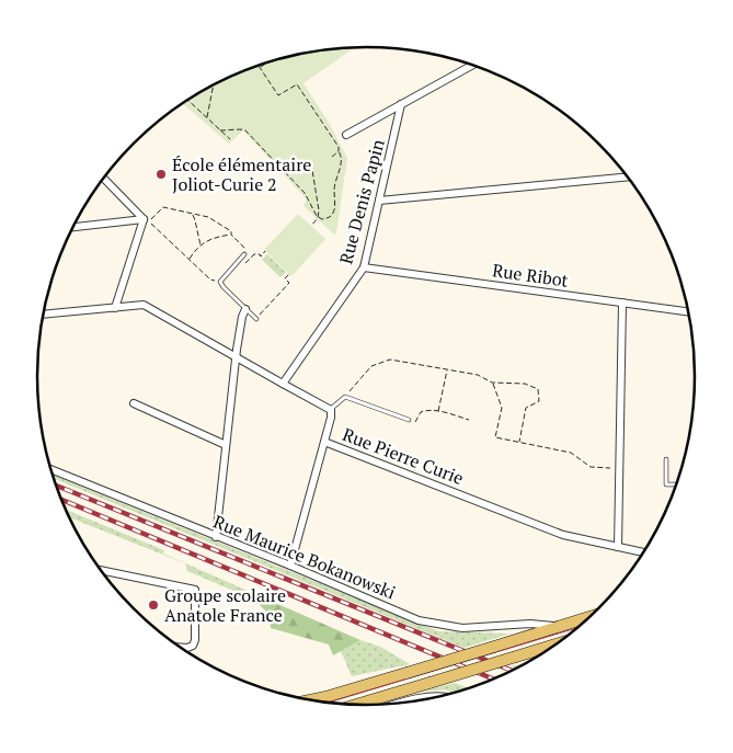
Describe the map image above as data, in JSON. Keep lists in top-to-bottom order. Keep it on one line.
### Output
{"streets":{"street":["Rue Denis Papin","Rue Ribot","Rue Pierre Curie","Rue Maurice Bokanowski"]},"crossings":[["Rue Denis Papin","Rue Ribot"],["Rue Denis Papin","Rue Pierre Curie"]],"places":["École élémentaire Joliot-Curie 2","Groupe scolaire Anatole France"]}
